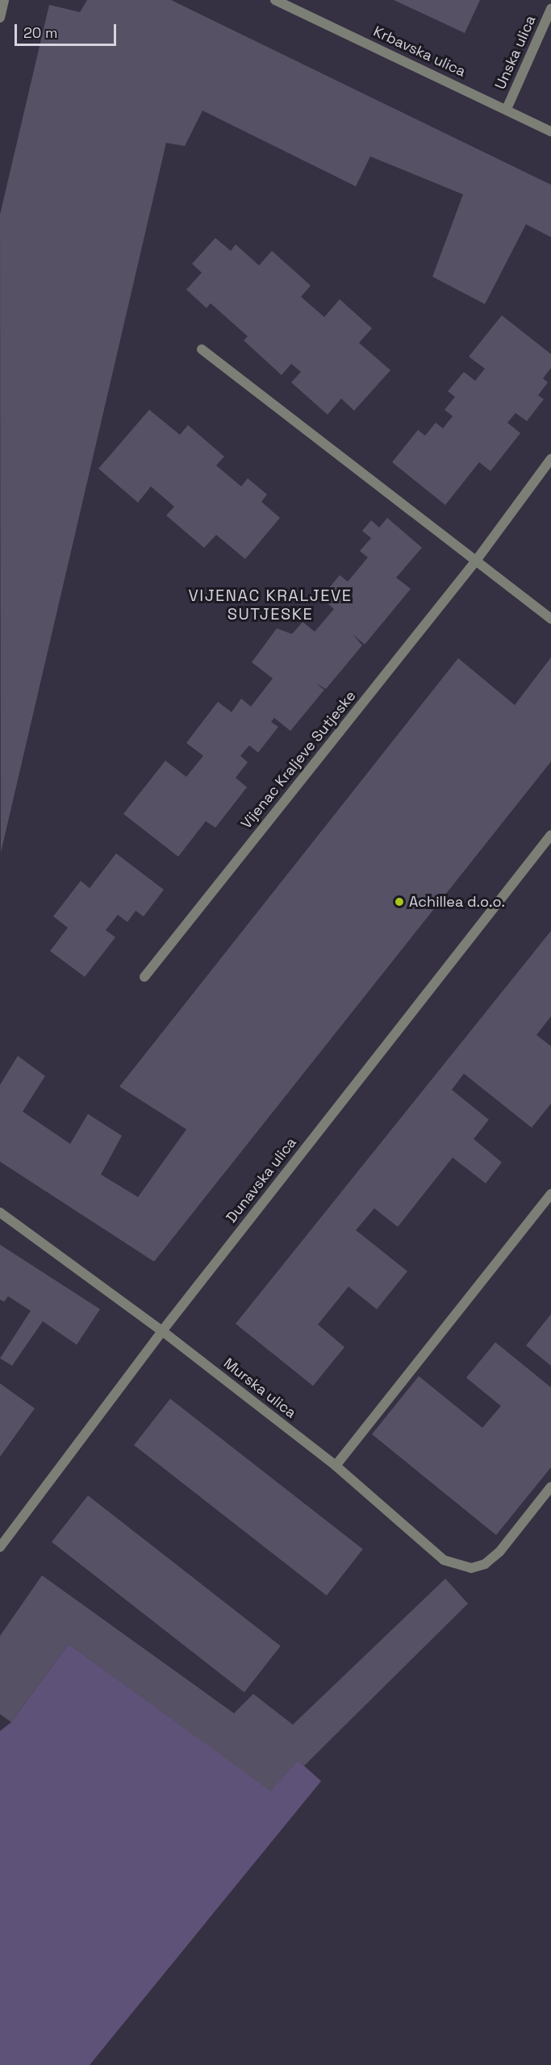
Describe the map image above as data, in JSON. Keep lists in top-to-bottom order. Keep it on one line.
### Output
{"streets":{"street":["Krbavska ulica","Unska ulica","Vijenac Kraljeve Sutjeske","Dunavska ulica","Murska ulica"]},"crossings":[["Krbavska ulica","Unska ulica"],["Dunavska ulica","Murska ulica"]],"districts":["VIJENAC KRALJEVE SUTJESKE"],"places":["Achillea d.o.o."],"scale_bar":"20 m"}
